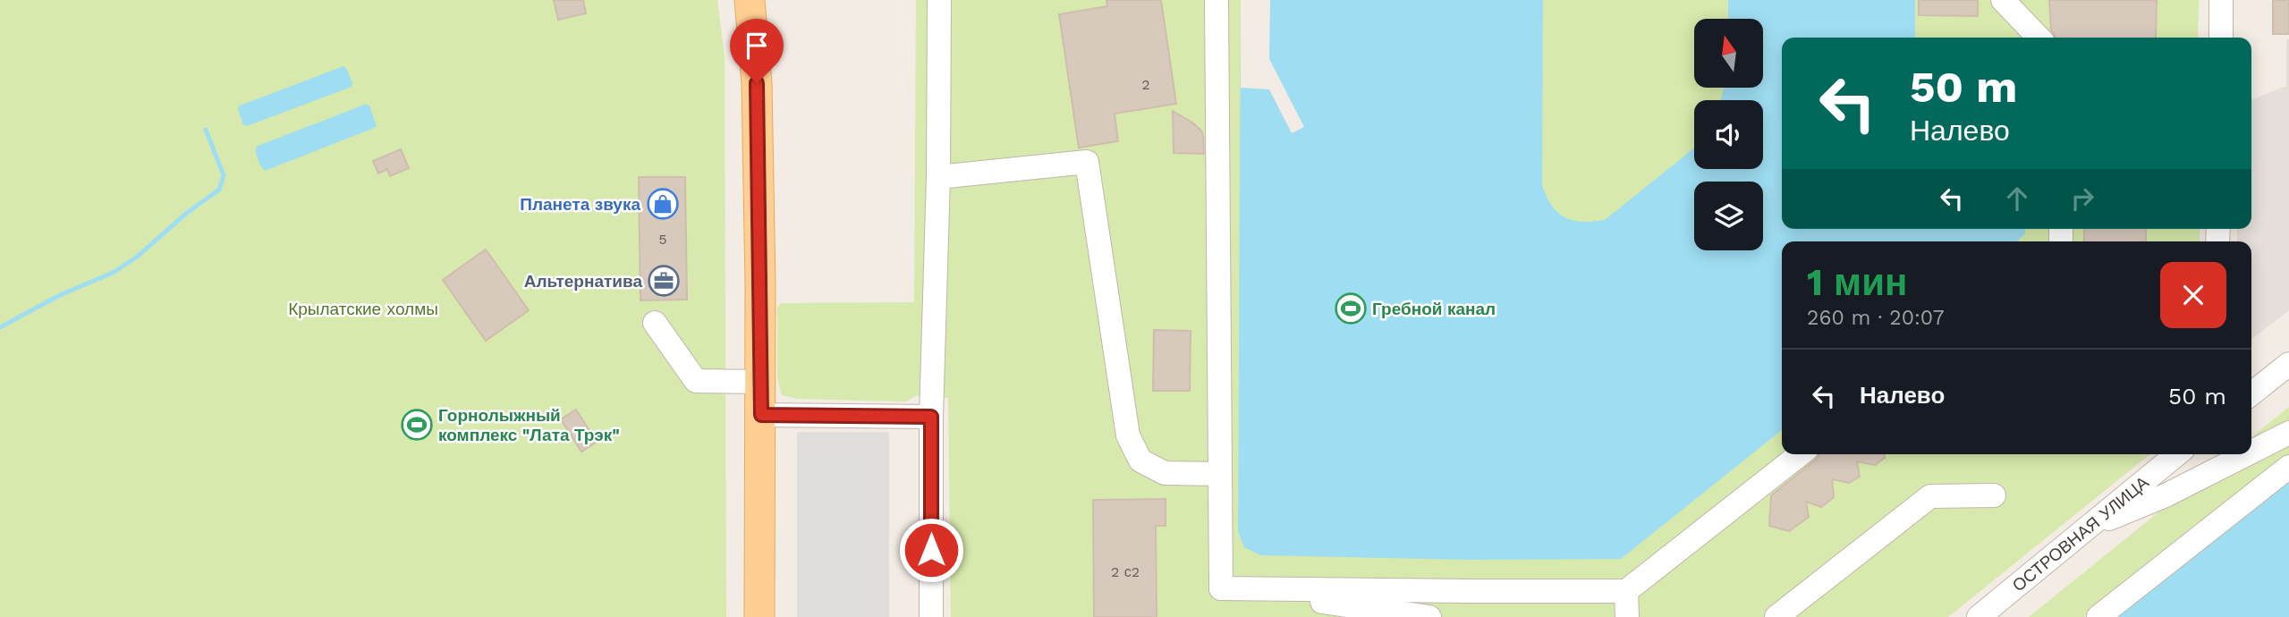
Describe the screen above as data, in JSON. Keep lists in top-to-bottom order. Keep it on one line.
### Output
{"streets":{"street":["ОСТРОВНАЯ УЛИЦА"]},"parks":["Крылатские холмы"],"places":{"shop":["Планета звука"],"office":["Альтернатива"],"sports":["Гребной канал","Горнолыжный комплекс \"Лата Трэк\""]},"house_numbers":["2","5","2 с2"],"north":"top","page":{"turn":["50 m","Налево"],"heading":["1 мин","260 m · 20:07"],"list":[{"name":"Налево","value":"50 m"}]}}
